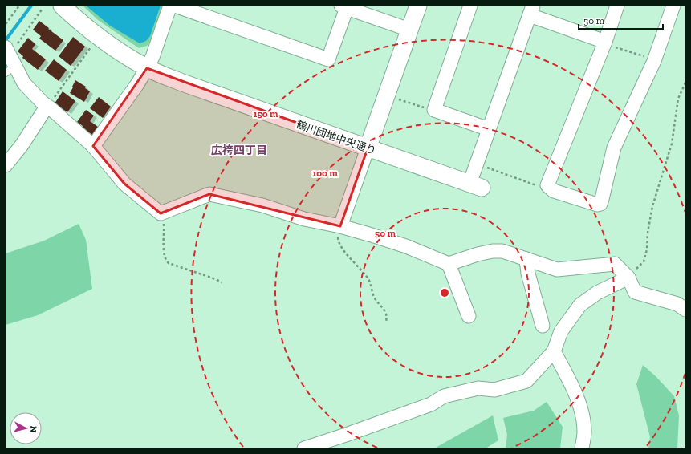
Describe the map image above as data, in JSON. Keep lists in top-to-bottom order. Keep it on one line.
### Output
{"streets":{"street":["鶴川団地中央通り"]},"districts":["広袴四丁目"],"scale_bar":"50 m","north":"right","rings":["150 m","100 m","50 m"]}
